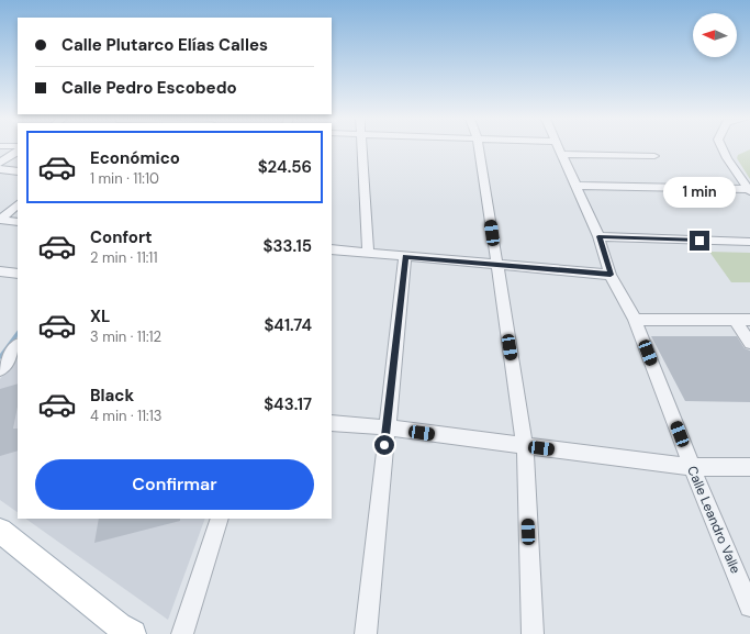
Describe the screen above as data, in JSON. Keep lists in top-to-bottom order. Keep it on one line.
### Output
{"streets":{"street":["Calle Leandro Valle"]},"north":"left","page":{"banner":["Calle Plutarco Elías Calles","Calle Pedro Escobedo"],"list":[{"name":"Económico","note":"1 min · 11:10","value":"$24.56"},{"name":"Confort","note":"2 min · 11:11","value":"$33.15"},{"name":"XL","note":"3 min · 11:12","value":"$41.74"},{"name":"Black","note":"4 min · 11:13","value":"$43.17"}],"bubble":"1 min","buttons":"Confirmar"}}
